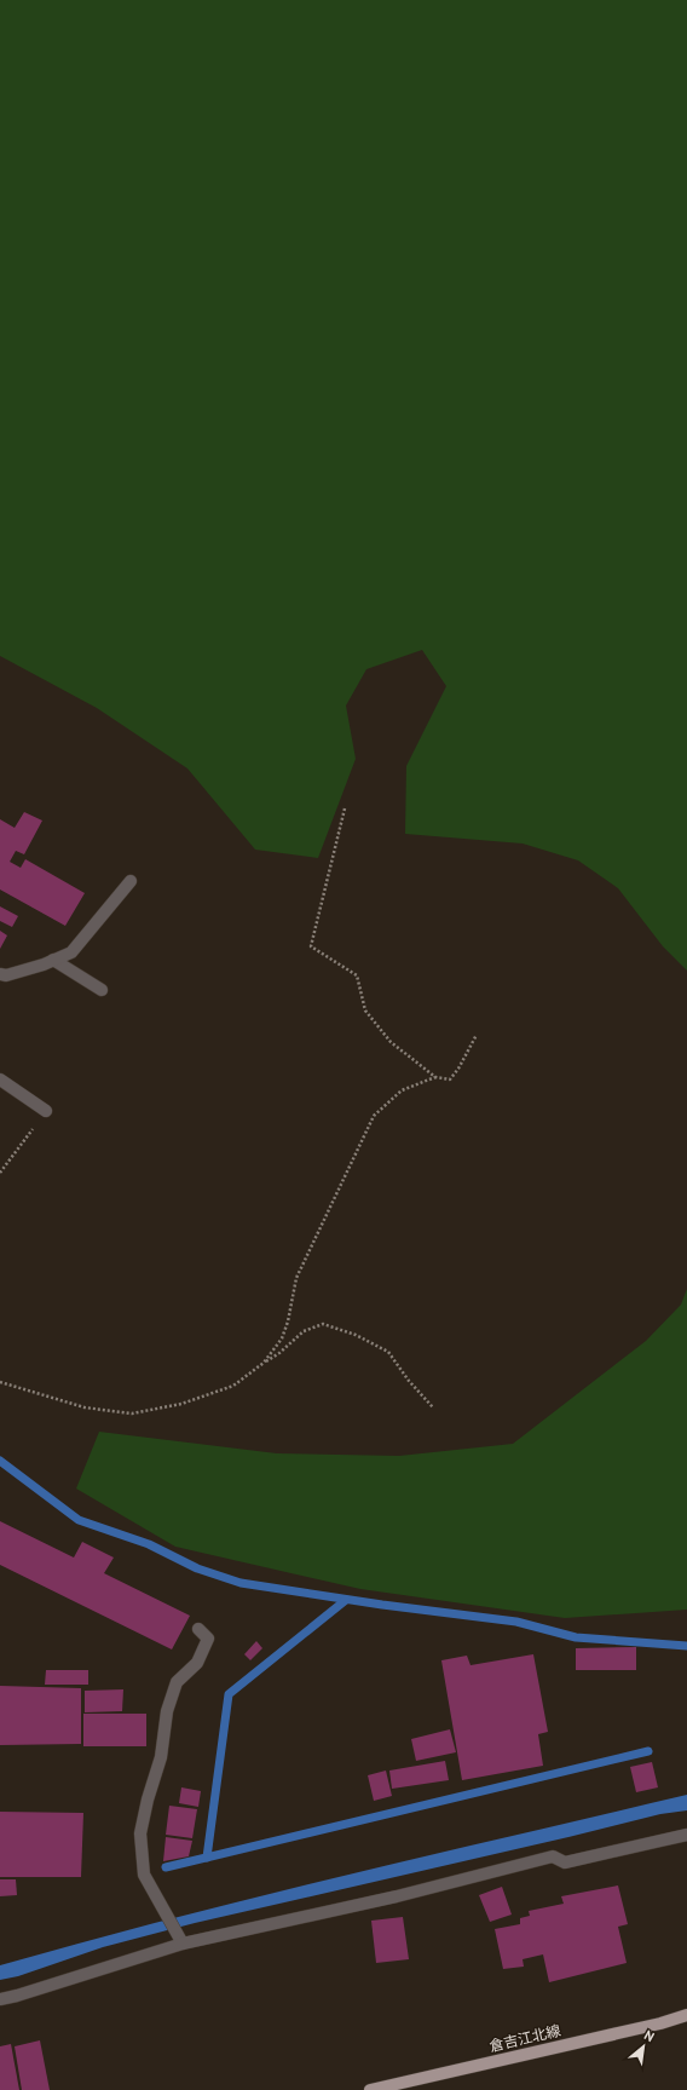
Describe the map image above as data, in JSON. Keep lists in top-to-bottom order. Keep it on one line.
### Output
{"streets":{"main road":["倉吉江北線"]},"north":"top right"}
